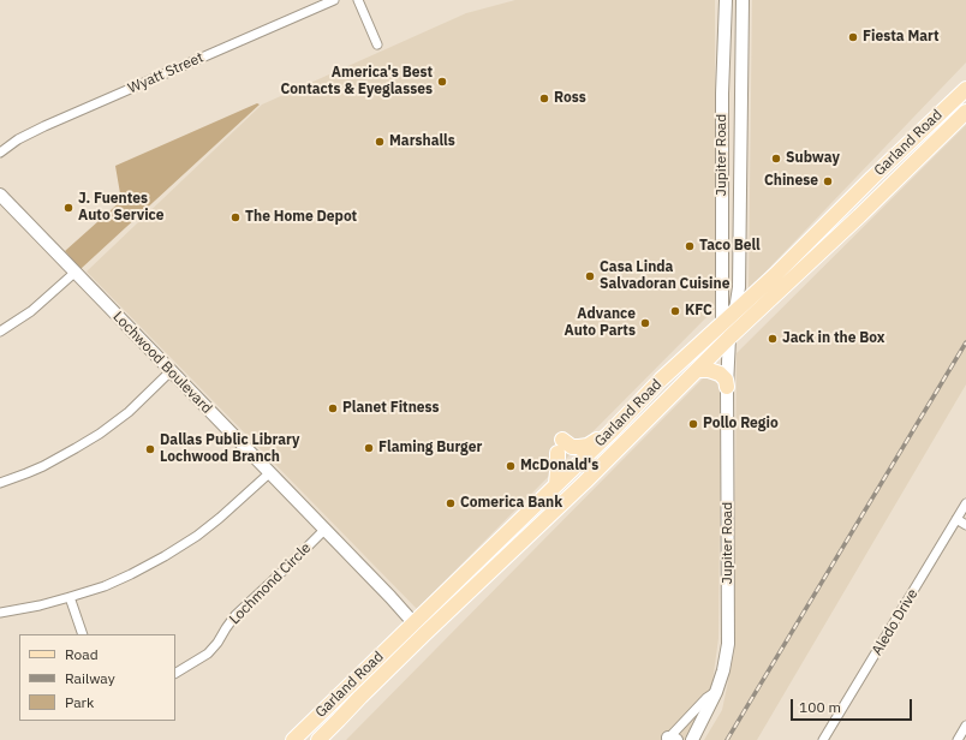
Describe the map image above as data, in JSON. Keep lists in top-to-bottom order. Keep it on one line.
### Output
{"streets":{"main road":["Garland Road"],"street":["Wyatt Street","Jupiter Road","Lochwood Boulevard","Lochmond Circle","Aledo Drive"]},"crossings":[["Garland Road","Jupiter Road"],["Garland Road","Lochwood Boulevard"],["Lochwood Boulevard","Lochmond Circle"]],"places":["Fiesta Mart","America's Best Contacts & Eyeglasses","Ross","Marshalls","Subway","Chinese","J. Fuentes Auto Service","The Home Depot","Taco Bell","Casa Linda Salvadoran Cuisine","KFC","Advance Auto Parts","Jack in the Box","Planet Fitness","Pollo Regio","Flaming Burger","Dallas Public Library Lochwood Branch","McDonald's","Comerica Bank"],"legend":["Road","Railway","Park"],"scale_bar":"100 m"}
